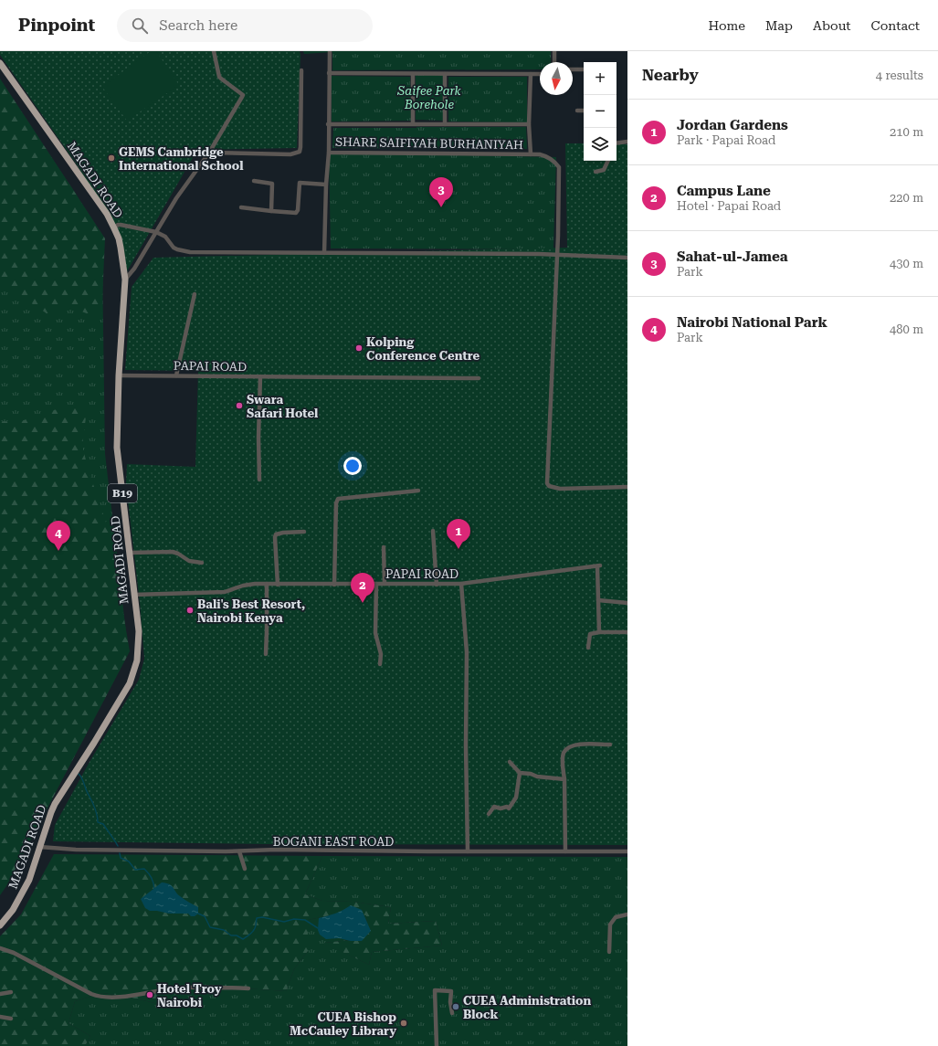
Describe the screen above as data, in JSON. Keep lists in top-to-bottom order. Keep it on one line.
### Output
{"streets":{"highway":["MAGADI ROAD","B19"],"street":["SHARE SAIFIYAH BURHANIYAH","PAPAI ROAD","BOGANI EAST ROAD"]},"crossings":[["MAGADI ROAD","PAPAI ROAD"],["MAGADI ROAD","BOGANI EAST ROAD"]],"parks":["Saifee Park Borehole"],"places":["GEMS Cambridge International School","Kolping Conference Centre","Swara Safari Hotel","Bali's Best Resort, Nairobi Kenya","Hotel Troy Nairobi","CUEA Administration Block","CUEA Bishop McCauley Library"],"north":"bottom","page":{"header":"Pinpoint","search":"Search here","nav":["Home","Map","About","Contact"],"heading":["Nearby","4 results"],"map_buttons":["+","−"],"list":[{"mark":"1","name":"Jordan Gardens","note":"Park · Papai Road","value":"210 m"},{"mark":"2","name":"Campus Lane","note":"Hotel · Papai Road","value":"220 m"},{"mark":"3","name":"Sahat-ul-Jamea","note":"Park","value":"430 m"},{"mark":"4","name":"Nairobi National Park","note":"Park","value":"480 m"}],"pins":["3","1","4","2"]}}
